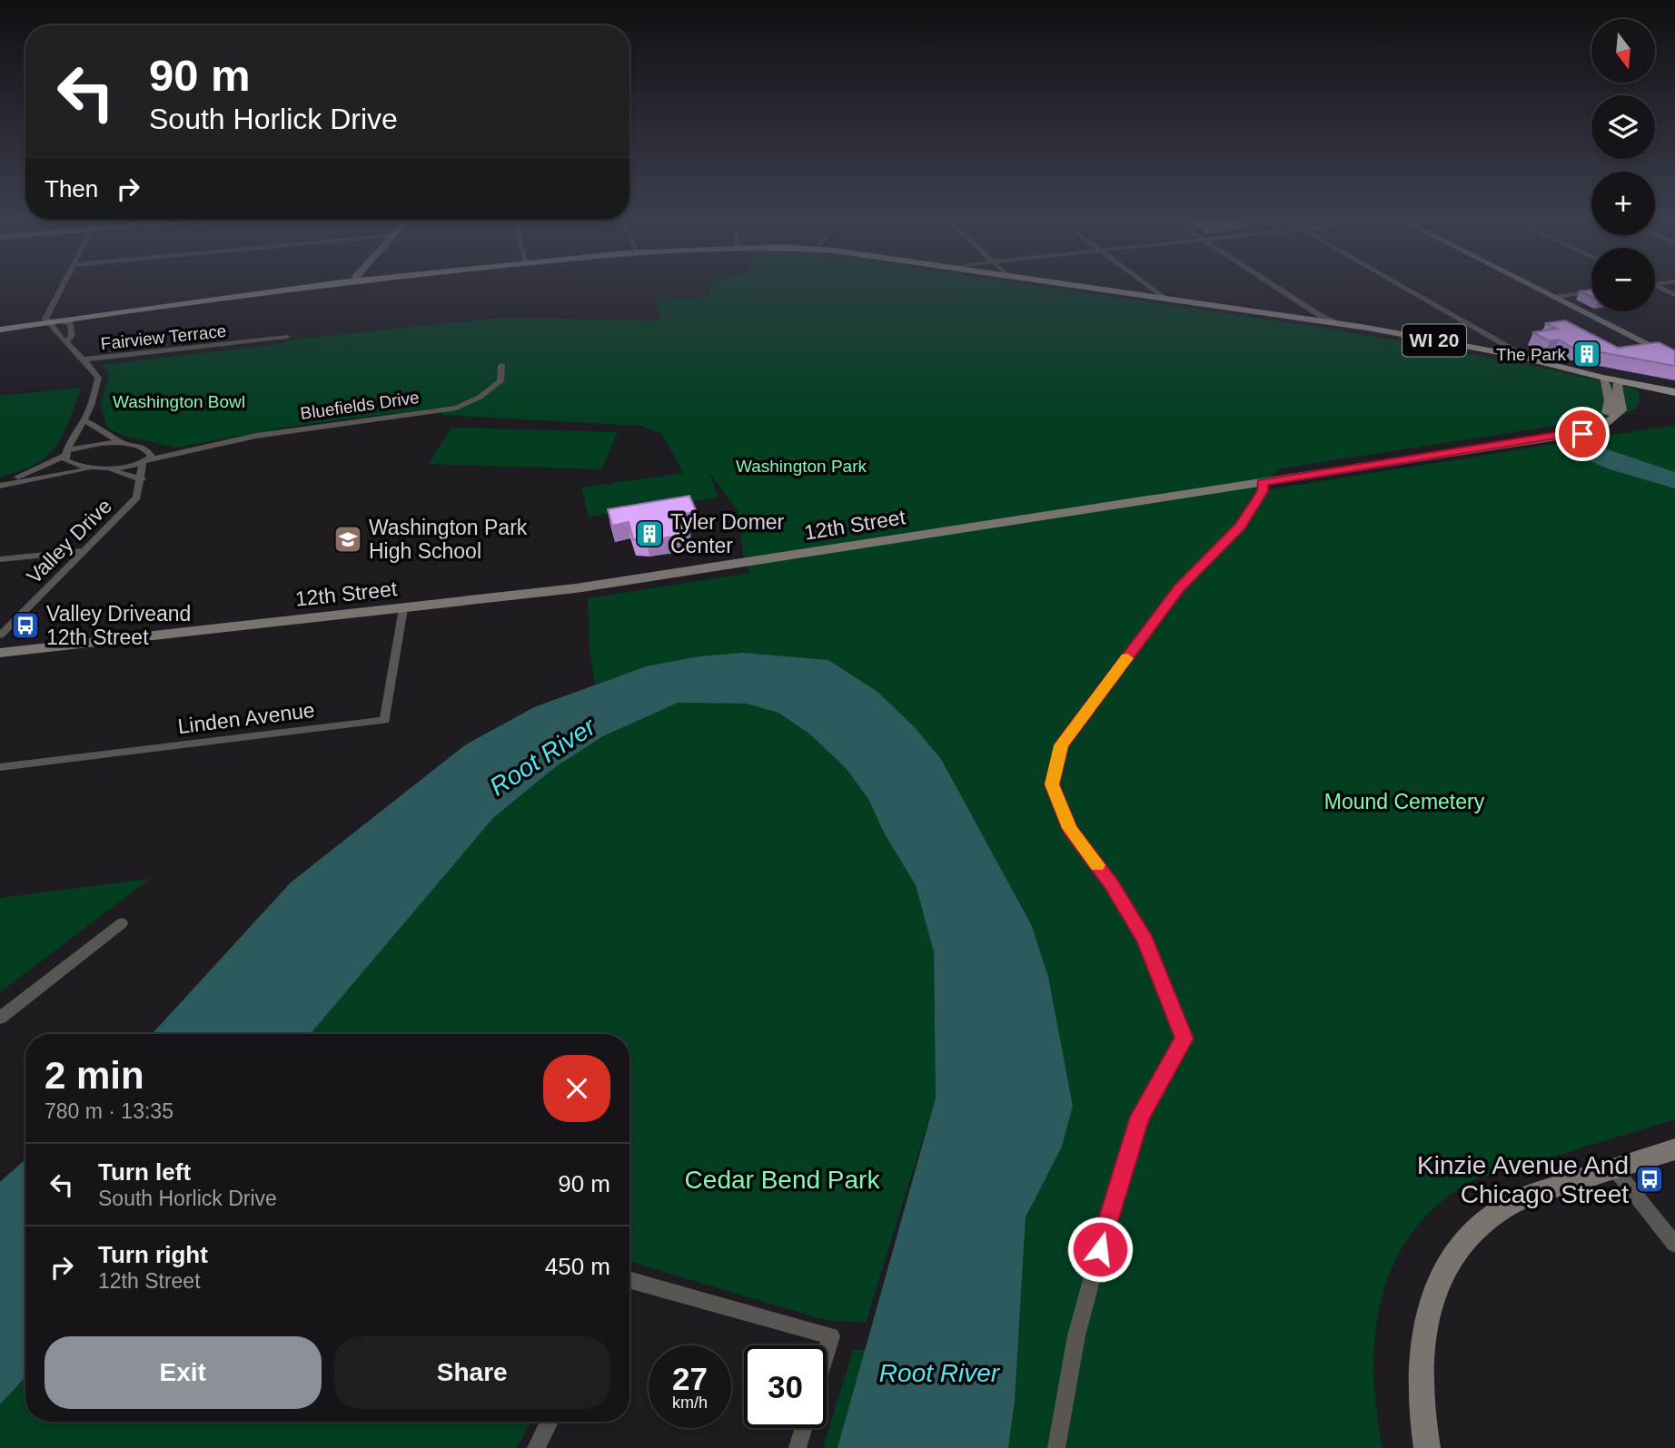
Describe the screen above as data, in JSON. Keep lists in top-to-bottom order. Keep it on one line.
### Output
{"streets":{"main road":["WI 20"],"street":["Fairview Terrace","Bluefields Drive","12th Street","Valley Drive","Linden Avenue"]},"crossings":[["WI 20","12th Street"],["Bluefields Drive","Valley Drive"],["12th Street","Linden Avenue"]],"water":["Root River"],"parks":["Washington Bowl","Washington Park","Mound Cemetery","Cedar Bend Park"],"places":{"building":["The Park","Tyler Domer Center"],"school or university":["Washington Park High School"],"bus stop":["Valley Driveand 12th Street","Kinzie Avenue And Chicago Street"]},"north":"bottom","page":{"map_buttons":["+","−"],"turn":["90 m","South Horlick Drive"],"then":"Then","heading":["2 min","780 m · 13:35"],"list":[{"name":"Turn left","note":"South Horlick Drive","value":"90 m"},{"name":"Turn right","note":"12th Street","value":"450 m"}],"buttons":["Exit","Share"],"speed":"27 km/h","limit":"30"}}
